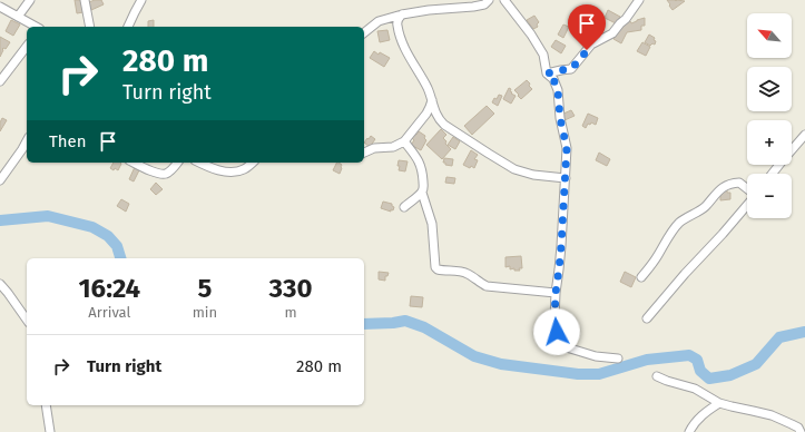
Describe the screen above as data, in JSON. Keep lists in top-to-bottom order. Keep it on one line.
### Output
{"north":"top left","page":{"map_buttons":["+","−"],"turn":["280 m","Turn right"],"then":"Then","eta":["16:24","Arrival","5","min","330","m"],"list":[{"name":"Turn right","value":"280 m"}]}}
